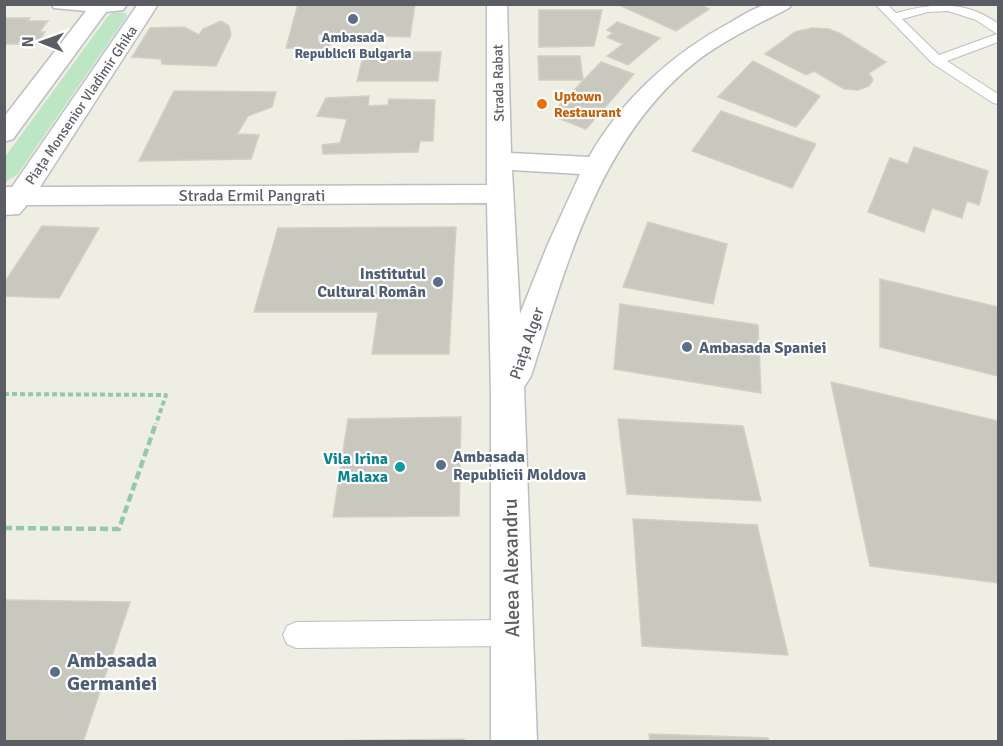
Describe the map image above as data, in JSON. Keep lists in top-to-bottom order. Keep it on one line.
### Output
{"streets":{"street":["Strada Rabat","Piața Monsenior Vladimir Ghika","Strada Ermil Pangrati","Piața Alger","Aleea Alexandru"]},"crossings":[["Strada Rabat","Piața Alger"],["Piața Monsenior Vladimir Ghika","Strada Ermil Pangrati"],["Strada Ermil Pangrati","Piața Alger"],["Piața Alger","Aleea Alexandru"]],"places":["Ambasada Republicii Bulgaria","Uptown Restaurant","Institutul Cultural Român","Ambasada Spaniei","Ambasada Republicii Moldova","Vila Irina Malaxa","Ambasada Germaniei"],"north":"left"}
